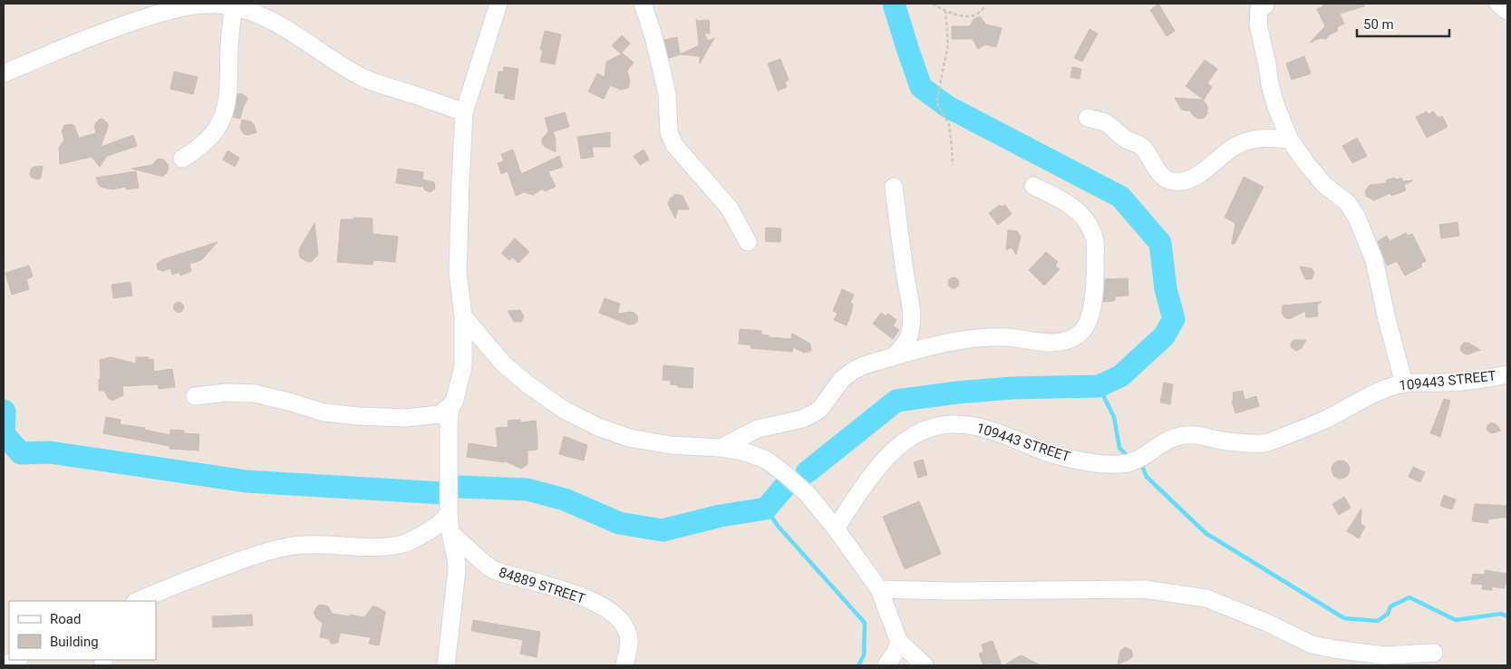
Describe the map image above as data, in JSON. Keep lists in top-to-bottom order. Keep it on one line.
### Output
{"streets":{"street":["109443 STREET","84889 STREET"]},"legend":["Road","Building"],"scale_bar":"50 m"}
